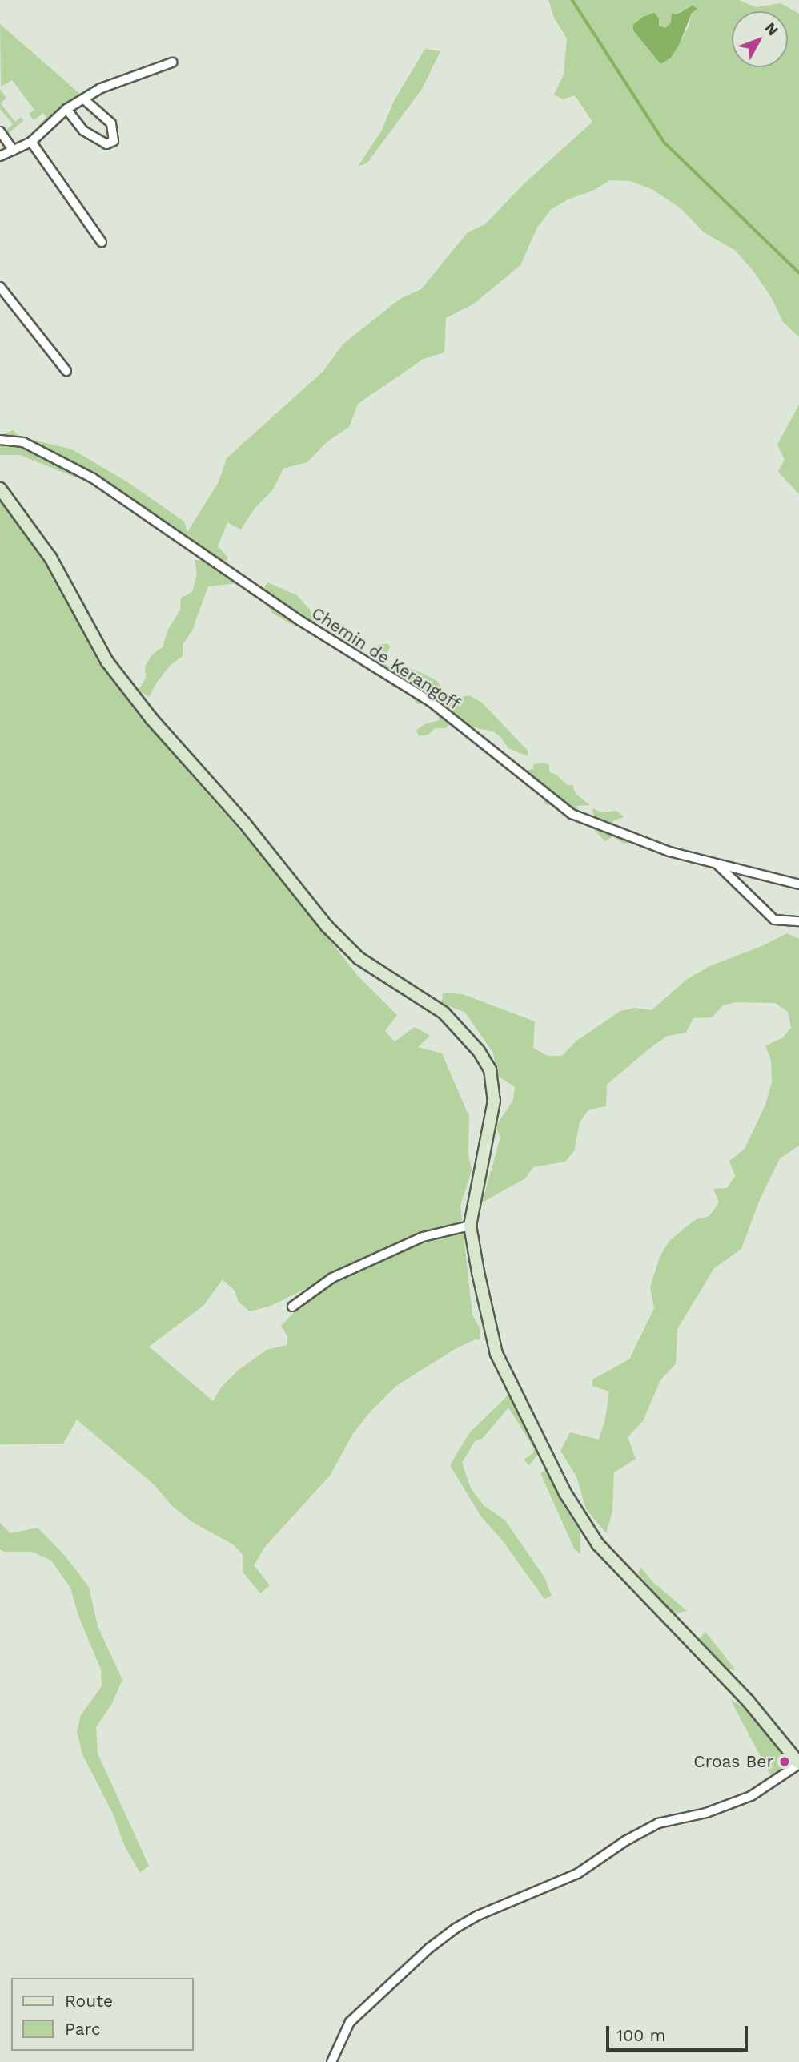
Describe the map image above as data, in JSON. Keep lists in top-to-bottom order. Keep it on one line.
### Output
{"streets":{"street":["Chemin de Kerangoff"]},"places":["Croas Ber"],"legend":["Route","Parc"],"scale_bar":"100 m","north":"top right"}
